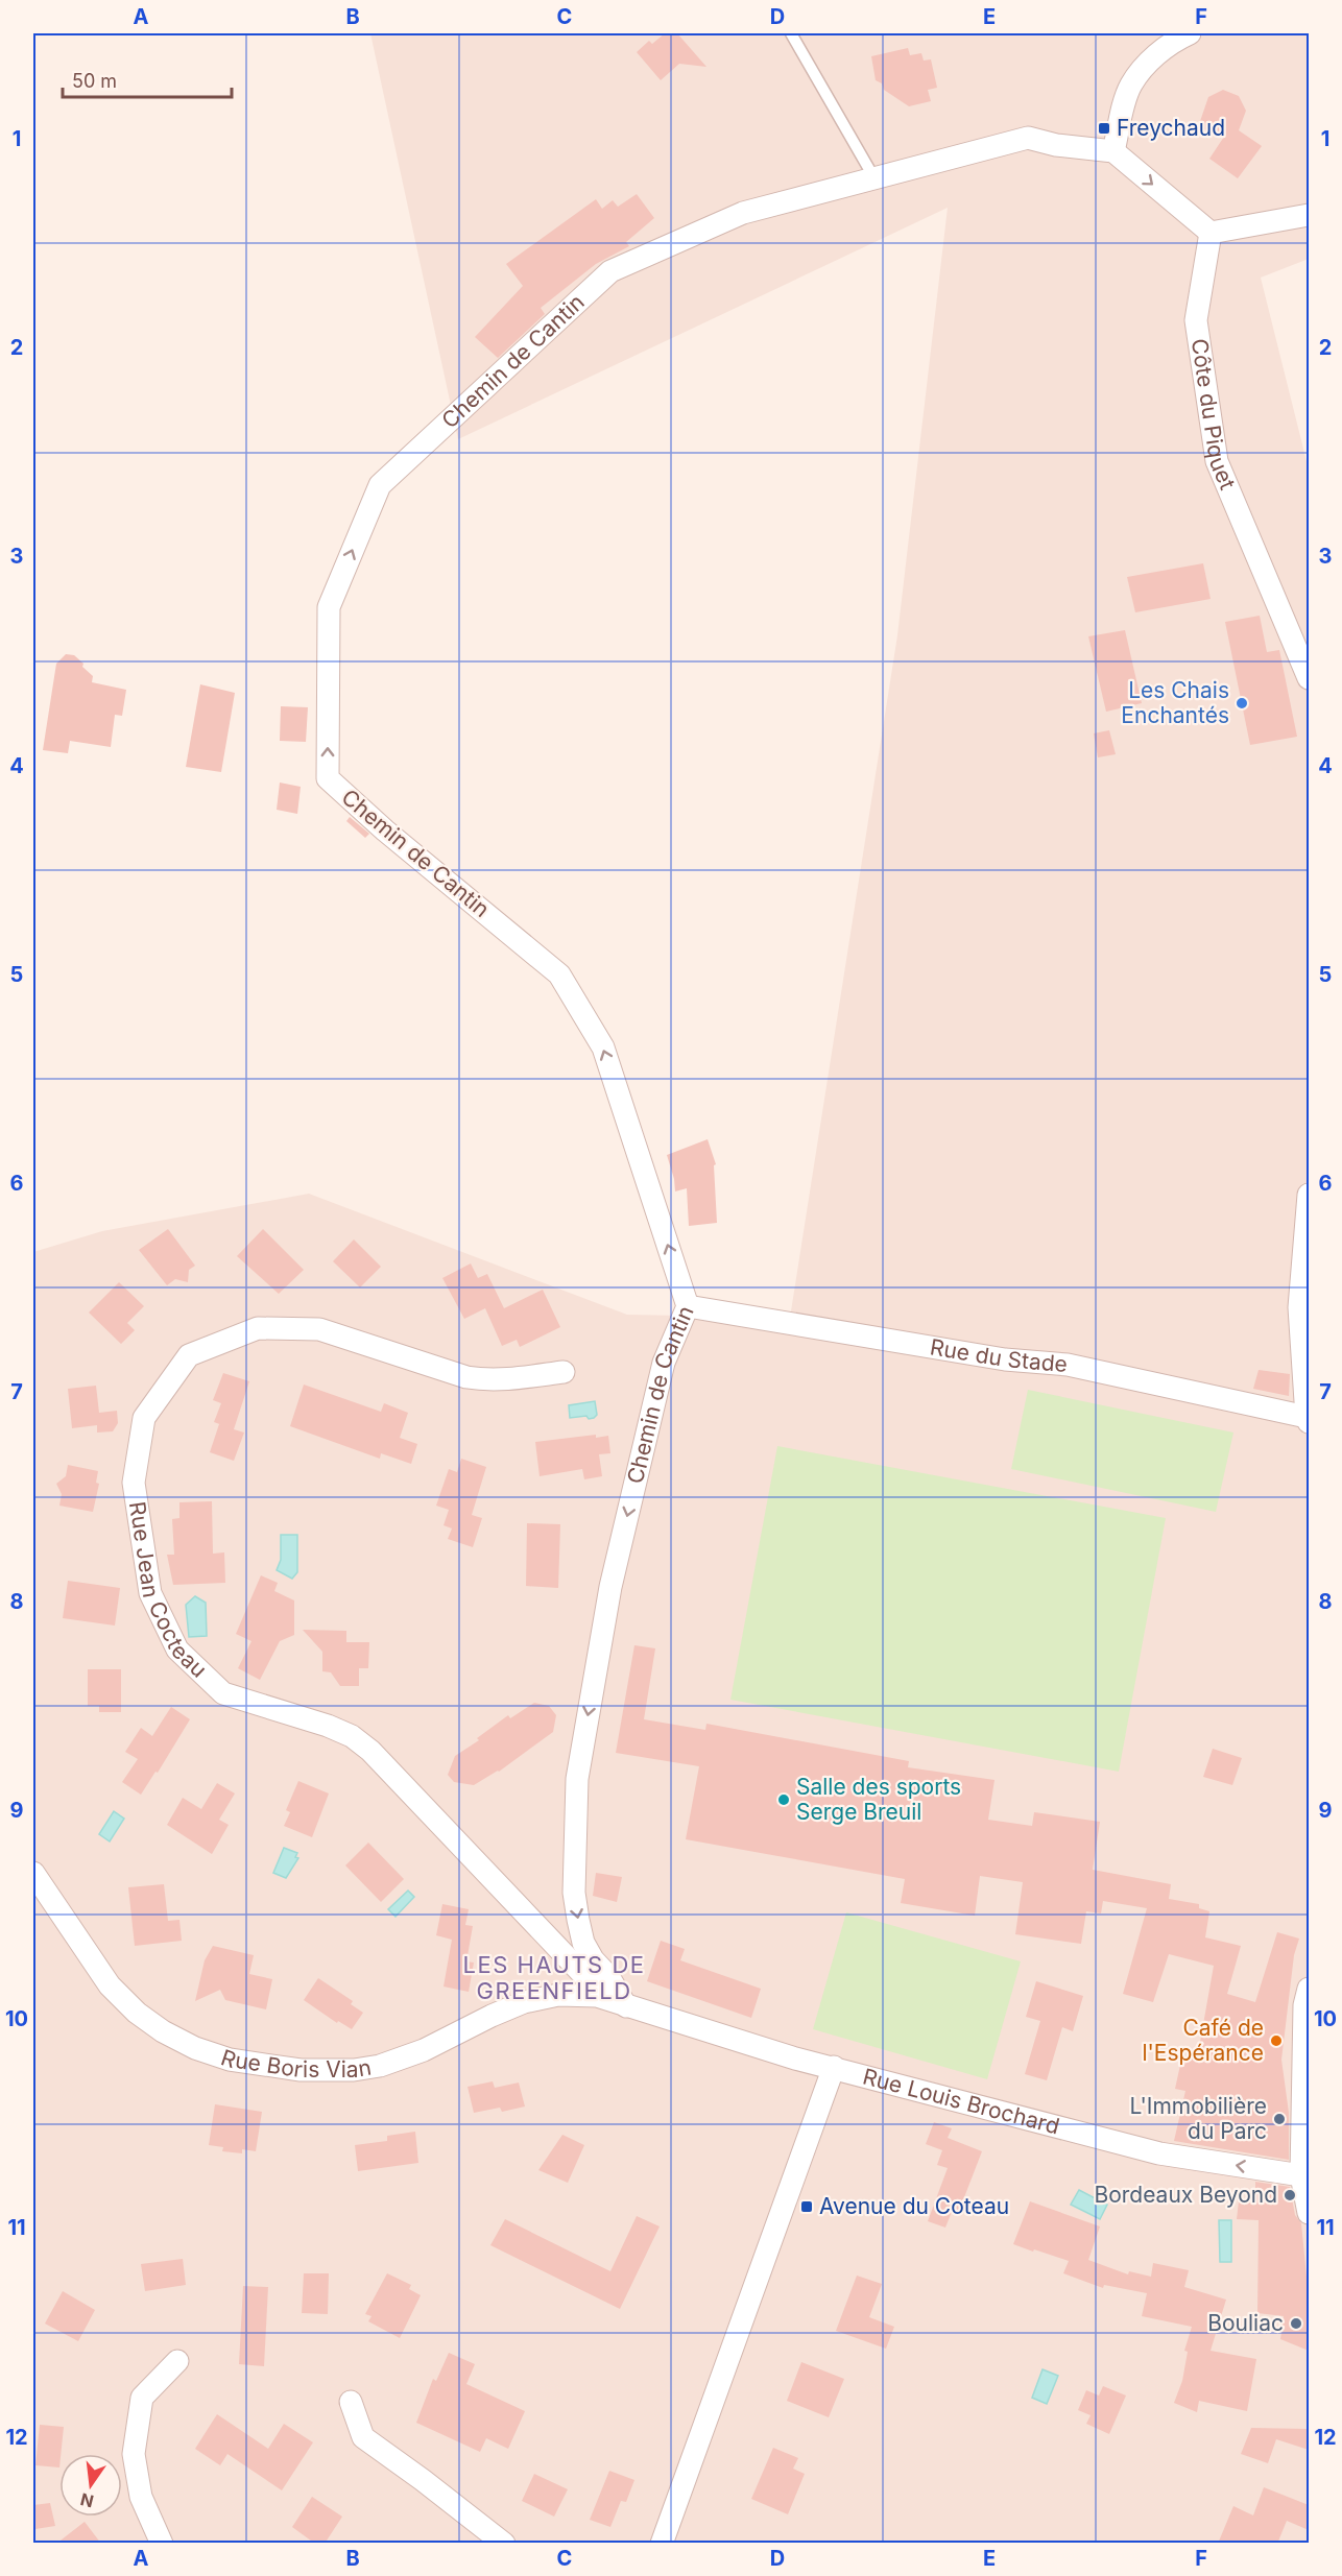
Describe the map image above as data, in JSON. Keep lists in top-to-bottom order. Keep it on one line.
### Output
{"streets":{"street":["Chemin de Cantin","Côte du Piquet","Rue du Stade","Rue Jean Cocteau","Rue Boris Vian","Rue Louis Brochard"]},"crossings":[["Chemin de Cantin","Rue du Stade"],["Chemin de Cantin","Rue Jean Cocteau"],["Chemin de Cantin","Rue Boris Vian"],["Chemin de Cantin","Rue Louis Brochard"],["Rue Jean Cocteau","Rue Boris Vian"],["Rue Jean Cocteau","Rue Louis Brochard"],["Rue Boris Vian","Rue Louis Brochard"]],"one_way":["Rue Louis Brochard"],"districts":["LES HAUTS DE GREENFIELD"],"places":{"transit":["Freychaud","Avenue du Coteau"],"other":["Les Chais Enchantés","Salle des sports Serge Breuil","Café de l'Espérance","L'Immobilière du Parc","Bordeaux Beyond","Bouliac"]},"scale_bar":"50 m","north":"bottom","grid":{"columns":["A","B","C","D","E","F"],"rows":["1","2","3","4","5","6","7","8","9","10","11","12"]}}
